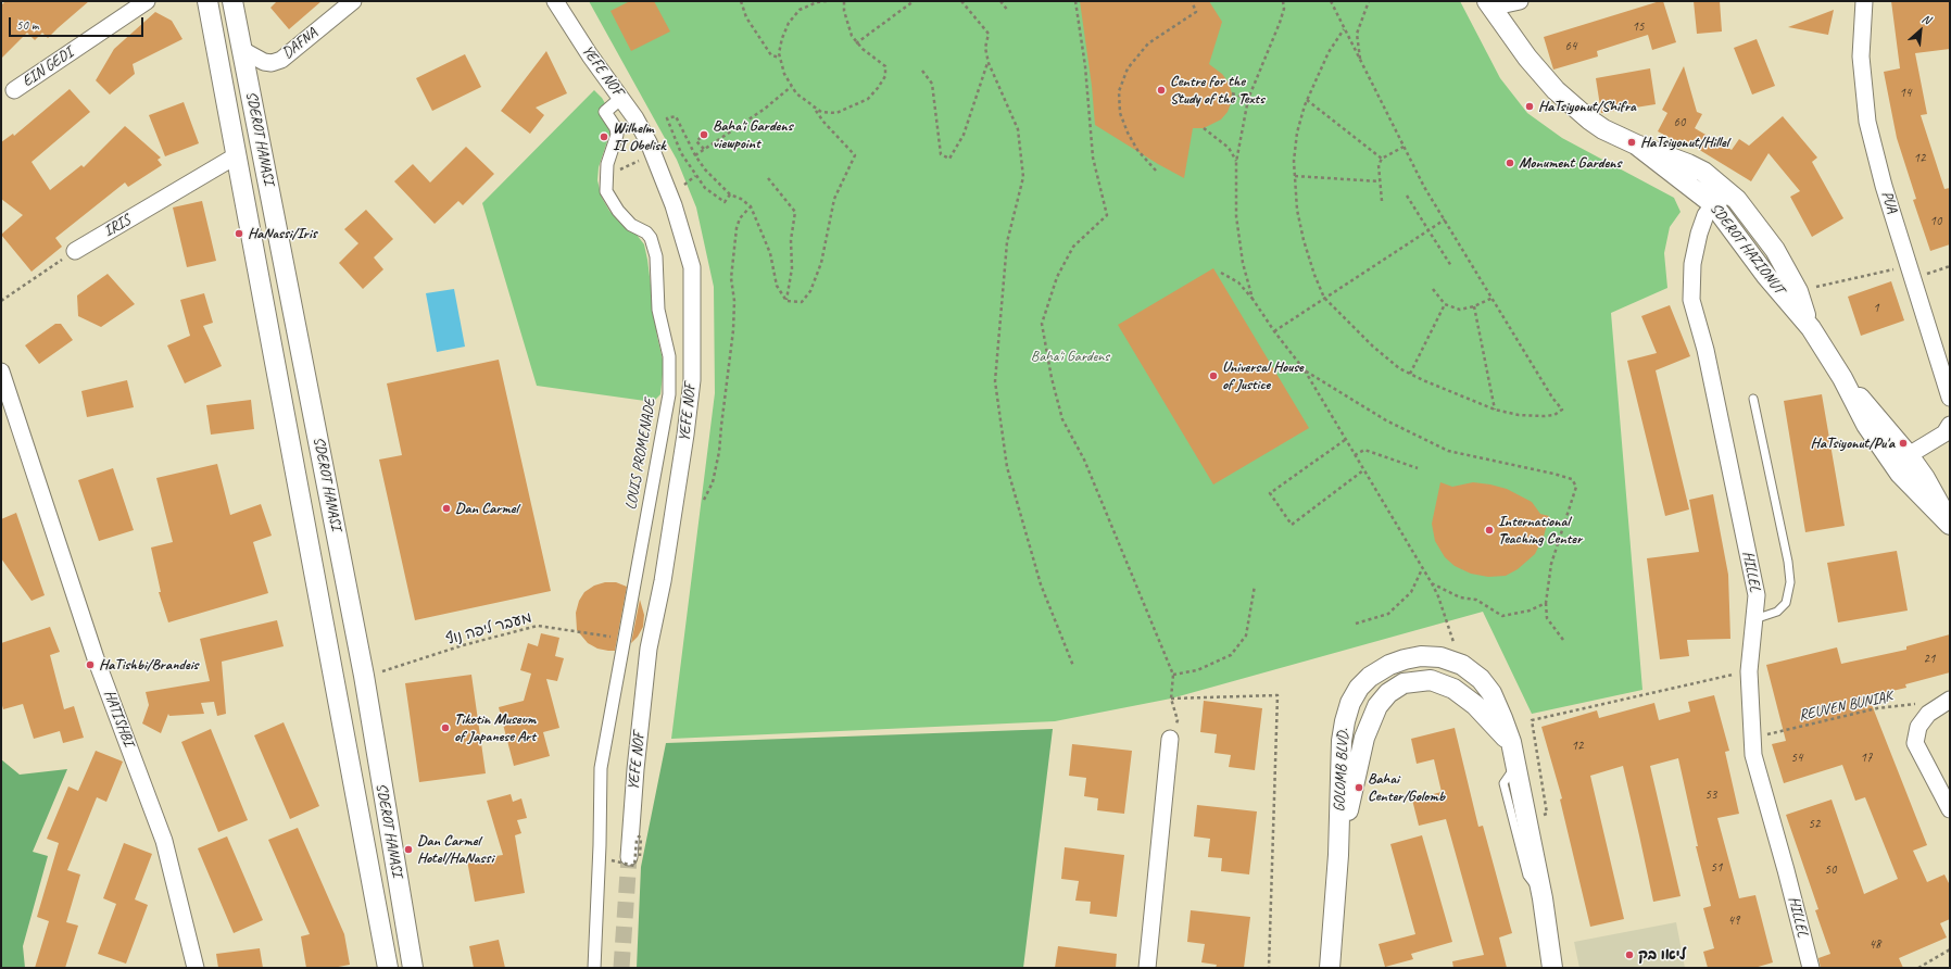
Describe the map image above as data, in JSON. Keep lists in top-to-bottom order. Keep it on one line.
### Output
{"streets":{"street":["DAFNA","EIN GEDI","YEFE NOF","SDEROT HANASI","PUA","IRIS","SDEROT HAZIONUT","LOUIS PROMENADE","HILLEL","HATISHBI","GOLOMB BLVD."],"path":["מעבר ליפה נוף","REUVEN BUNIAK"]},"crossings":[["DAFNA","SDEROT HANASI"],["YEFE NOF","LOUIS PROMENADE"],["SDEROT HANASI","IRIS"],["SDEROT HAZIONUT","HILLEL"],["LOUIS PROMENADE","מעבר ליפה נוף"],["HILLEL","REUVEN BUNIAK"]],"parks":["Baha'i Gardens"],"places":["Centre for the Study of the Texts","HaTsiyonut/Shifra","Baha'i Gardens viewpoint","Wilhelm II Obelisk","HaTsiyonut/Hillel","Monument Gardens","HaNassi/Iris","Universal House of Justice","HaTsiyonut/Pu'a","Dan Carmel","International Teaching Center","HaTishbi/Brandeis","Tikotin Museum of Japanese Art","Bahai Center/Golomb","Dan Carmel Hotel/HaNassi","ליאו בק"],"house_numbers":["15","64","14","60","12","10","1","21","12","54","17","53","52","51","50","49","48"],"scale_bar":"50 m","north":"top right"}
